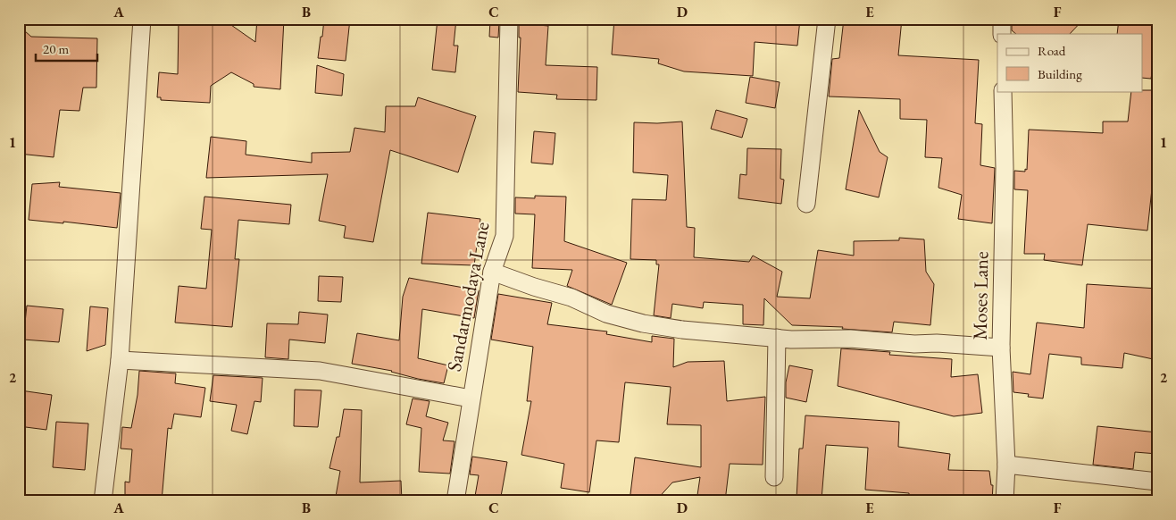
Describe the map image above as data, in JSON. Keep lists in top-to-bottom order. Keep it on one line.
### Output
{"streets":{"street":["Moses Lane","Sandarmodaya Lane"]},"legend":["Road","Building"],"scale_bar":"20 m","grid":{"columns":["A","B","C","D","E","F"],"rows":["1","2"]}}
